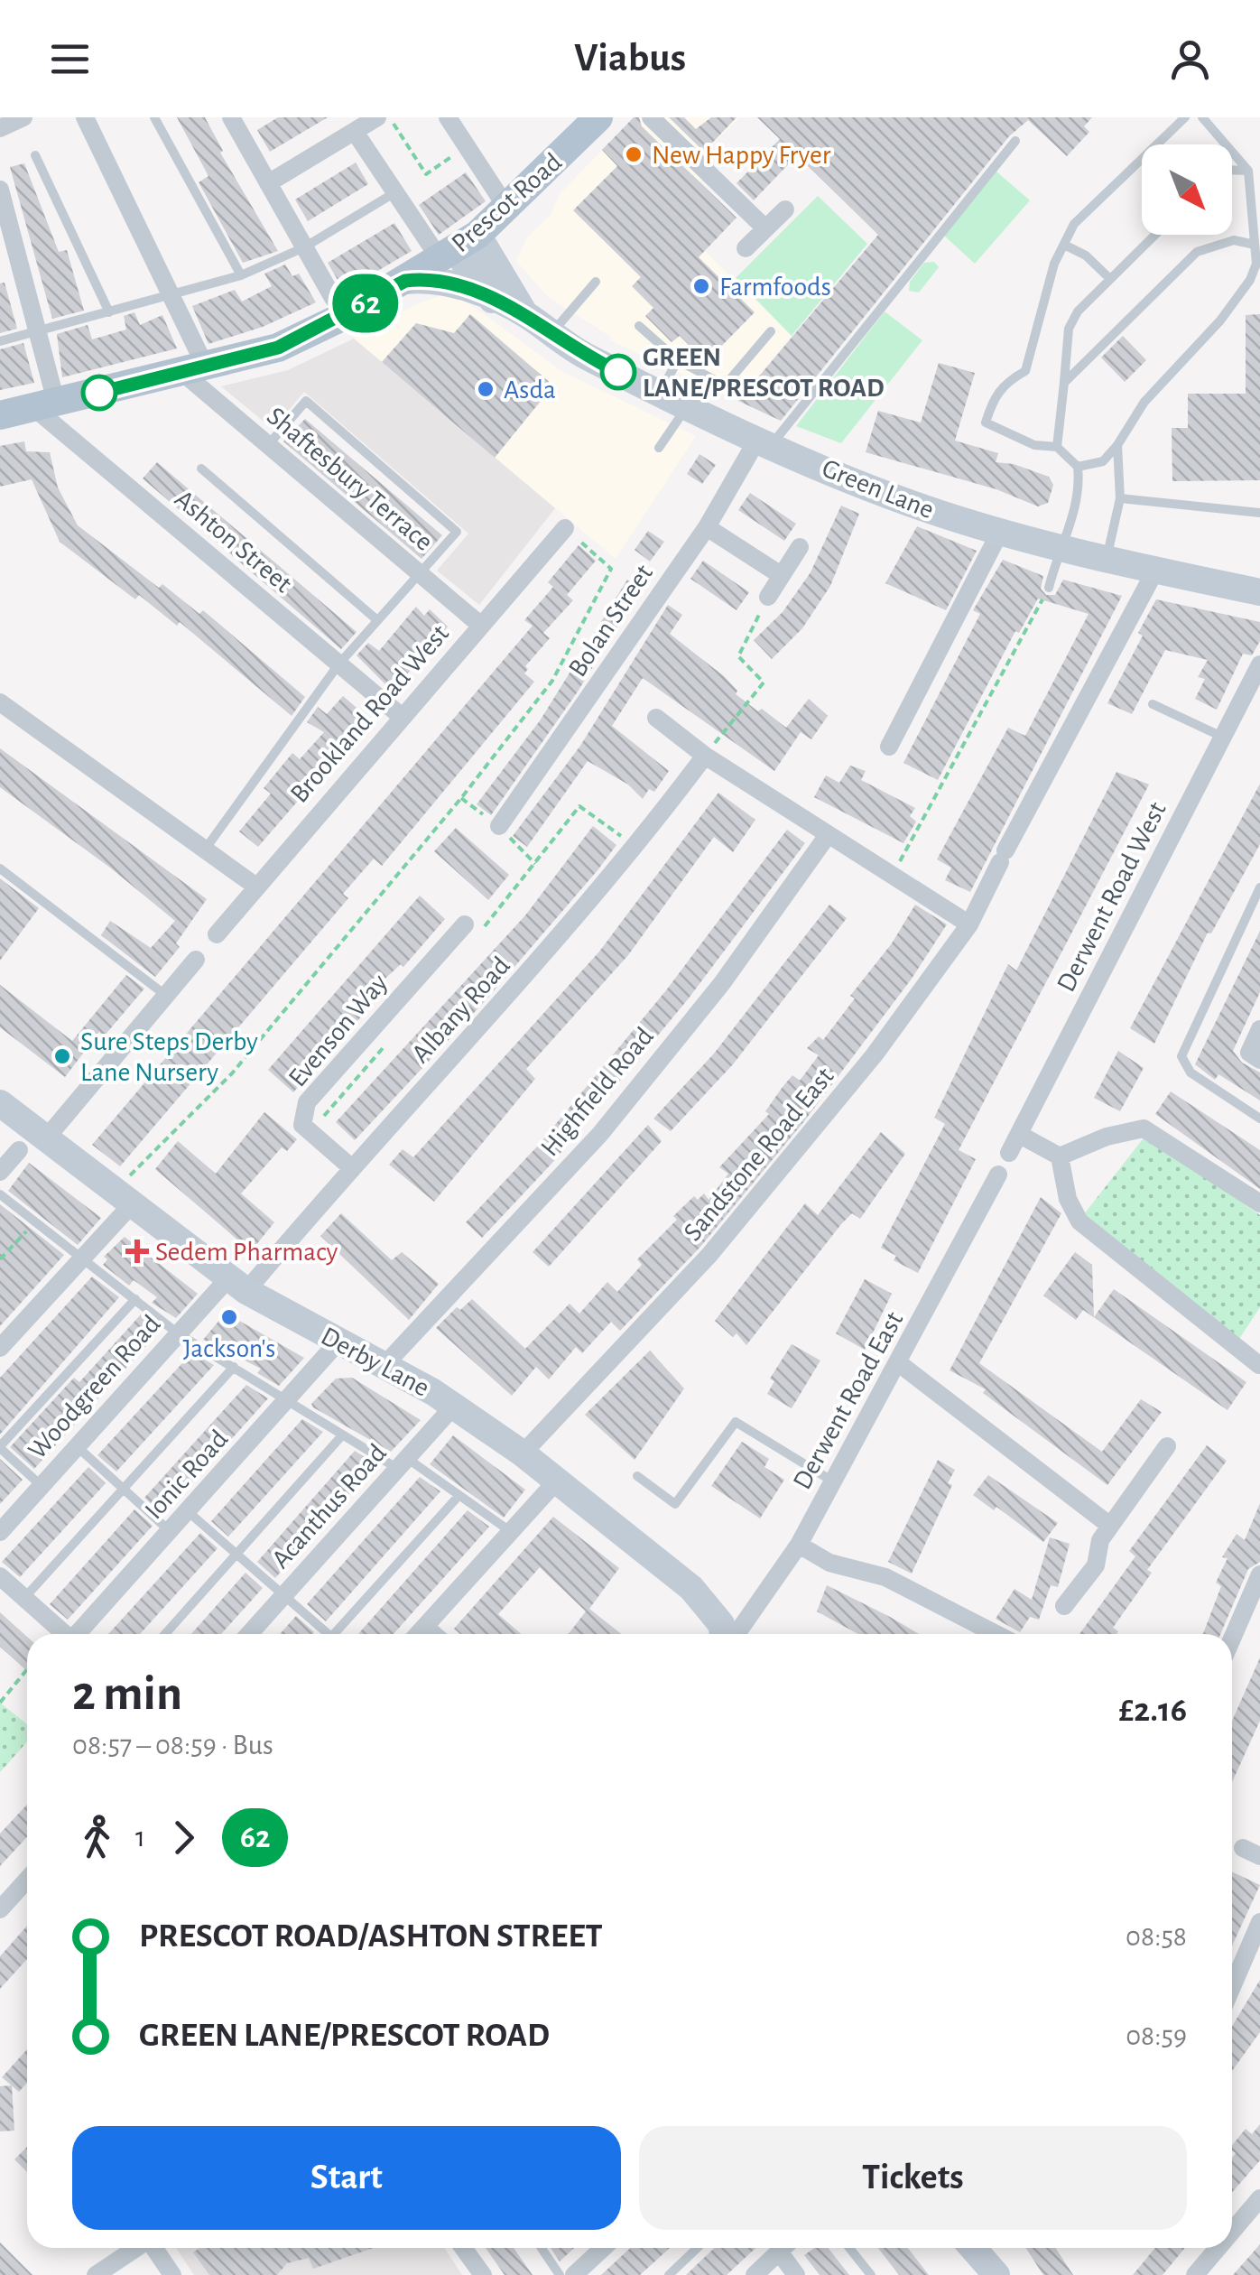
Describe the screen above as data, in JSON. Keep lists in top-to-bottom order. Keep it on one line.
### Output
{"streets":{"main road":["Prescot Road","Green Lane","Derby Lane"],"street":["Shaftesbury Terrace","Ashton Street","Bolan Street","Brookland Road West","Derwent Road West","Albany Road","Evenson Way","Highfield Road","Sandstone Road East","Woodgreen Road","Derwent Road East","Ionic Road","Acanthus Road"]},"crossings":[["Prescot Road","Shaftesbury Terrace"],["Prescot Road","Green Lane"],["Prescot Road","Ashton Street"],["Shaftesbury Terrace","Brookland Road West"],["Green Lane","Bolan Street"],["Green Lane","Sandstone Road East"],["Ashton Street","Brookland Road West"],["Albany Road","Evenson Way"],["Albany Road","Derby Lane"],["Albany Road","Woodgreen Road"],["Highfield Road","Derby Lane"],["Sandstone Road East","Derby Lane"],["Derby Lane","Woodgreen Road"],["Derby Lane","Ionic Road"],["Derby Lane","Acanthus Road"]],"places":{"other":["New Happy Fryer","Farmfoods","GREEN LANE/PRESCOT ROAD","Asda","Sure Steps Derby Lane Nursery","Jackson's"],"health":["Sedem Pharmacy"]},"lines":["bus line 62"],"north":"bottom right","page":{"header":"Viabus","on_map":"62","heading":["2 min","08:57 – 08:59 · Bus","£2.16"],"legs":["1","62"],"list":[{"name":"PRESCOT ROAD/ASHTON STREET","value":"08:58"},{"name":"GREEN LANE/PRESCOT ROAD","value":"08:59"}],"buttons":["Start","Tickets"]}}
